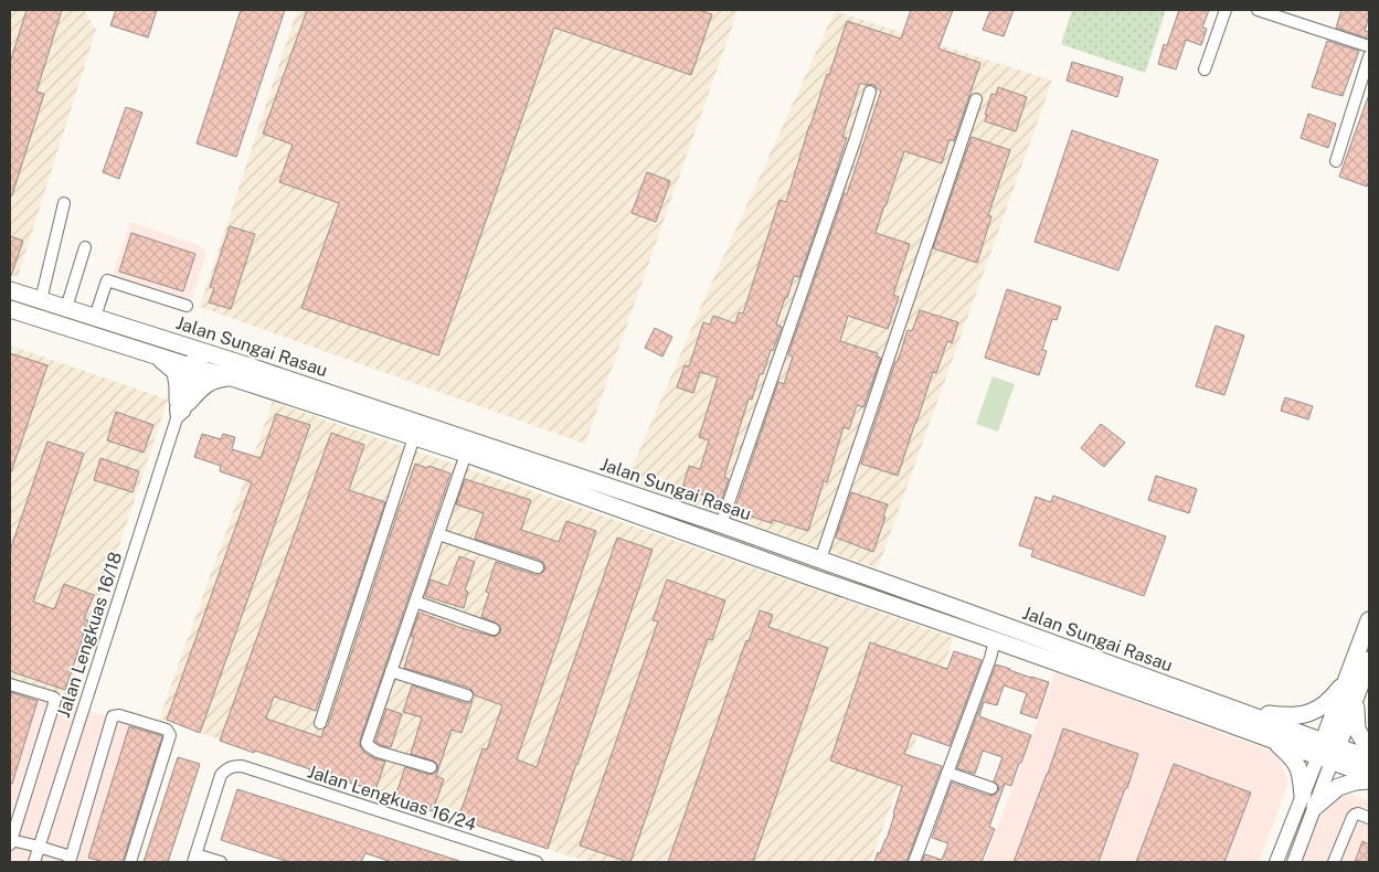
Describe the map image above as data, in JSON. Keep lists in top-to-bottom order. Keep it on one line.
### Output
{"streets":{"main road":["Jalan Sungai Rasau"],"street":["Jalan Lengkuas 16/18","Jalan Lengkuas 16/24"]},"crossings":[["Jalan Sungai Rasau","Jalan Lengkuas 16/18"]]}
